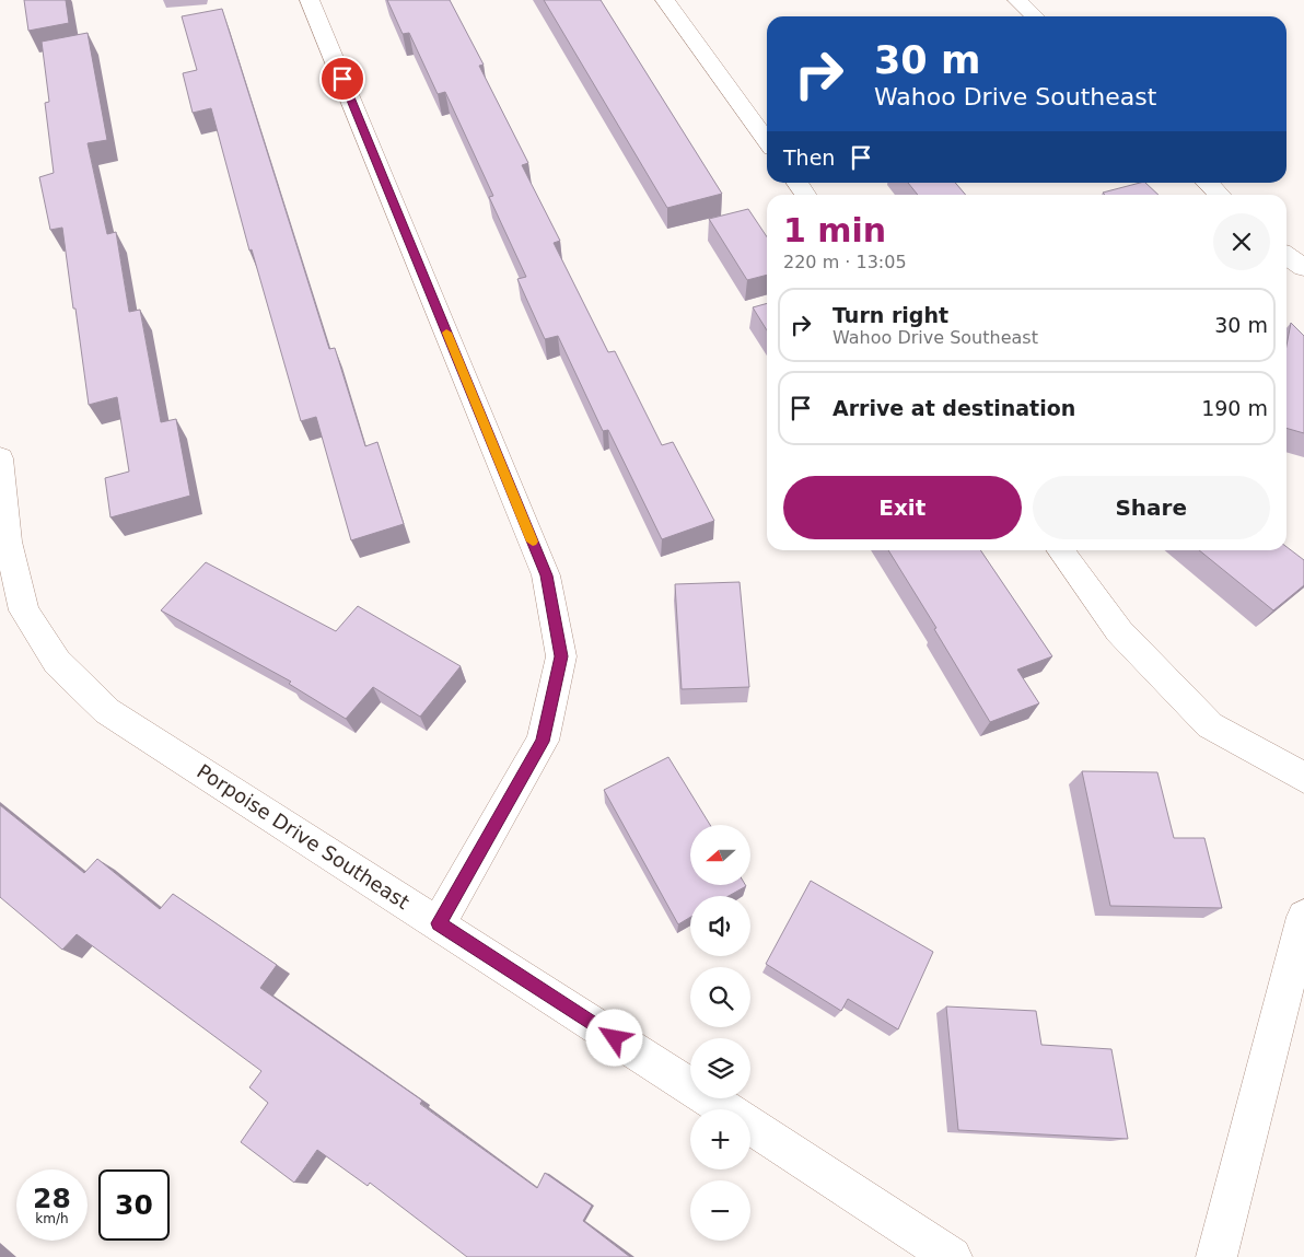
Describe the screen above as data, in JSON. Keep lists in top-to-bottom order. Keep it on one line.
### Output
{"streets":{"street":["Porpoise Drive Southeast"]},"north":"left","page":{"turn":["30 m","Wahoo Drive Southeast"],"then":"Then","heading":["1 min","220 m · 13:05"],"list":[{"name":"Turn right","note":"Wahoo Drive Southeast","value":"30 m"},{"name":"Arrive at destination","value":"190 m"}],"buttons":["Exit","Share"],"map_buttons":["+","−"],"speed":"28 km/h","limit":"30"}}
